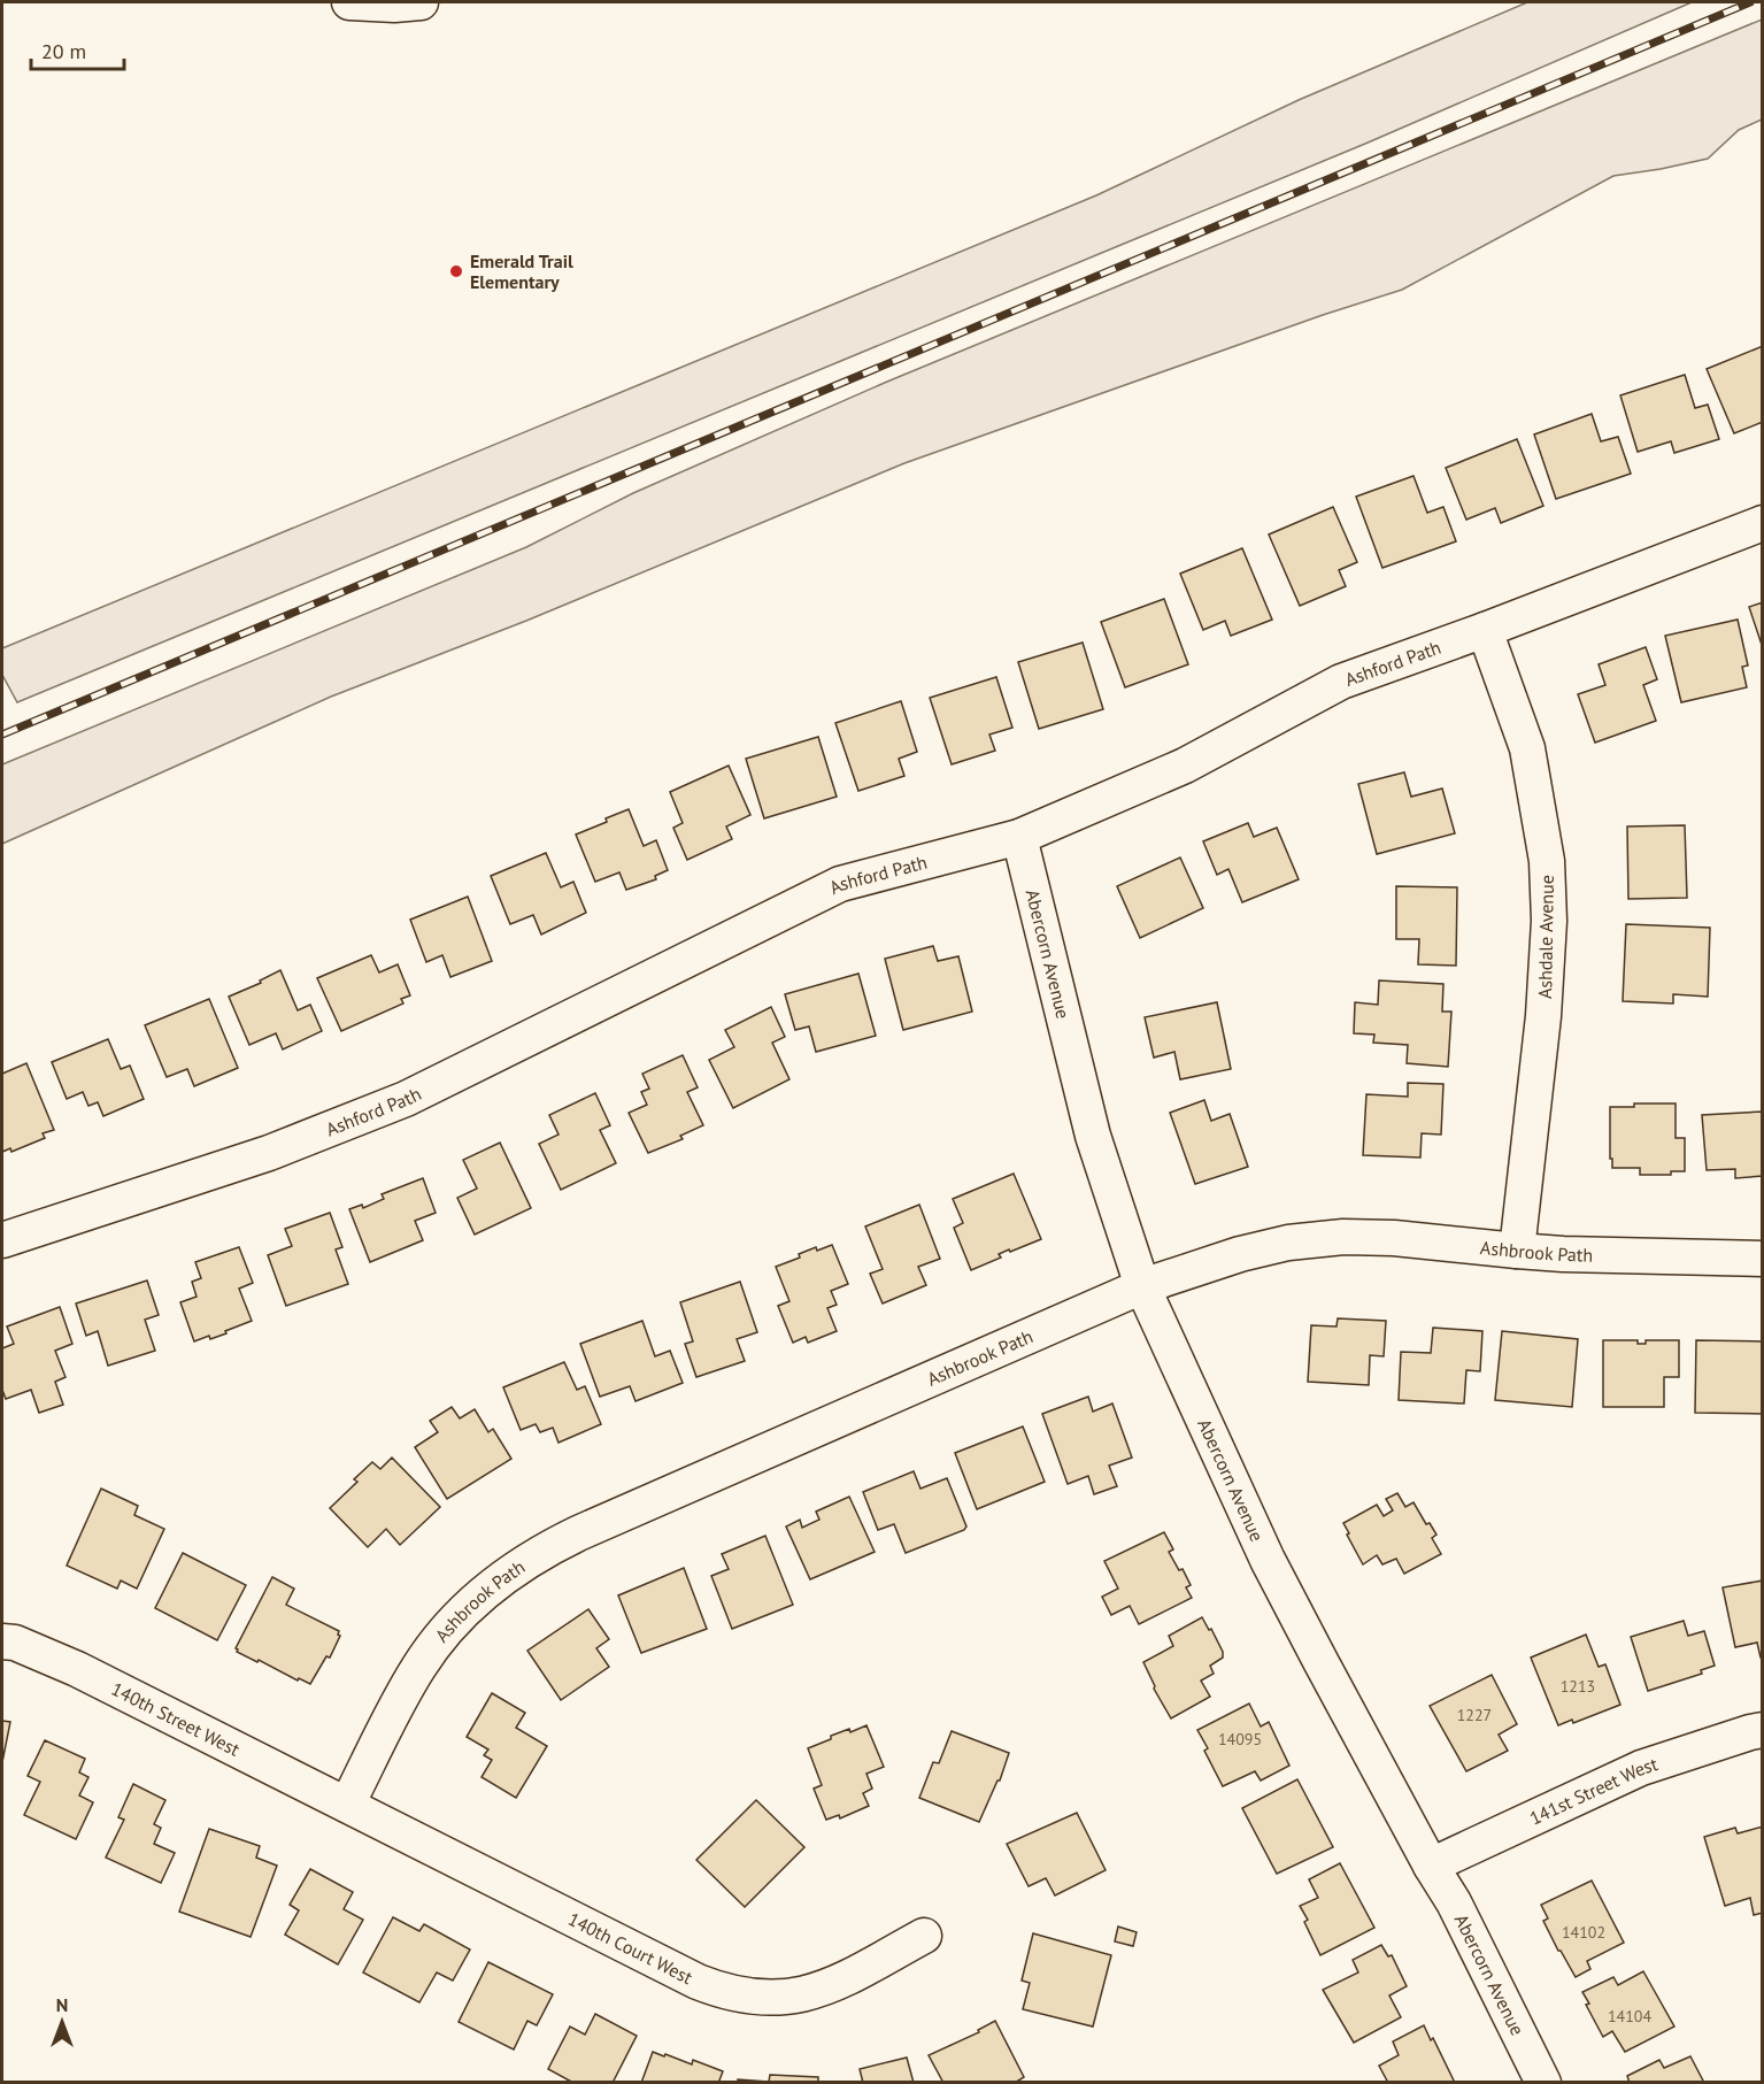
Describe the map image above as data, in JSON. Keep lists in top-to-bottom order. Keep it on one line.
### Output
{"streets":{"street":["Ashford Path","Ashdale Avenue","Abercorn Avenue","Ashbrook Path","140th Street West","141st Street West","140th Court West"]},"crossings":[["Ashford Path","Ashdale Avenue"],["Ashford Path","Abercorn Avenue"],["Ashdale Avenue","Ashbrook Path"],["Abercorn Avenue","Ashbrook Path"],["Abercorn Avenue","141st Street West"],["Ashbrook Path","140th Street West"],["Ashbrook Path","140th Court West"],["140th Street West","140th Court West"]],"places":["Emerald Trail Elementary"],"house_numbers":["1213","1227","14095","14102","14104"],"scale_bar":"20 m","north":"top"}
